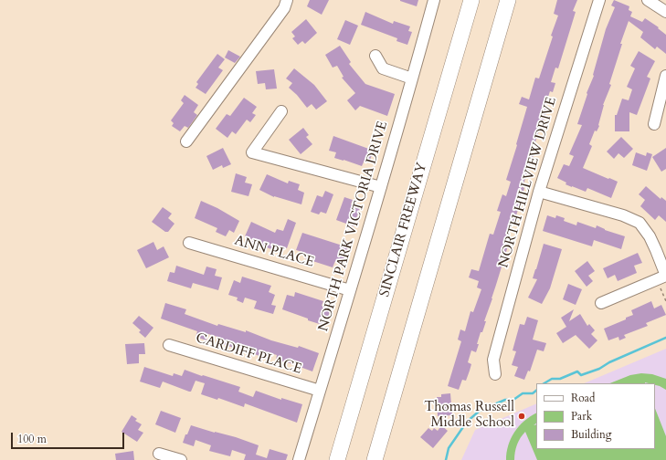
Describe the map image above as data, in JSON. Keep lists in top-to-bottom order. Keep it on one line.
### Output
{"streets":{"highway":["SINCLAIR FREEWAY"],"street":["NORTH HILLVIEW DRIVE","NORTH PARK VICTORIA DRIVE","ANN PLACE","CARDIFF PLACE"]},"crossings":[["NORTH PARK VICTORIA DRIVE","ANN PLACE"],["NORTH PARK VICTORIA DRIVE","CARDIFF PLACE"]],"places":["Thomas Russell Middle School"],"legend":["Road","Park","Building"],"scale_bar":"100 m"}
